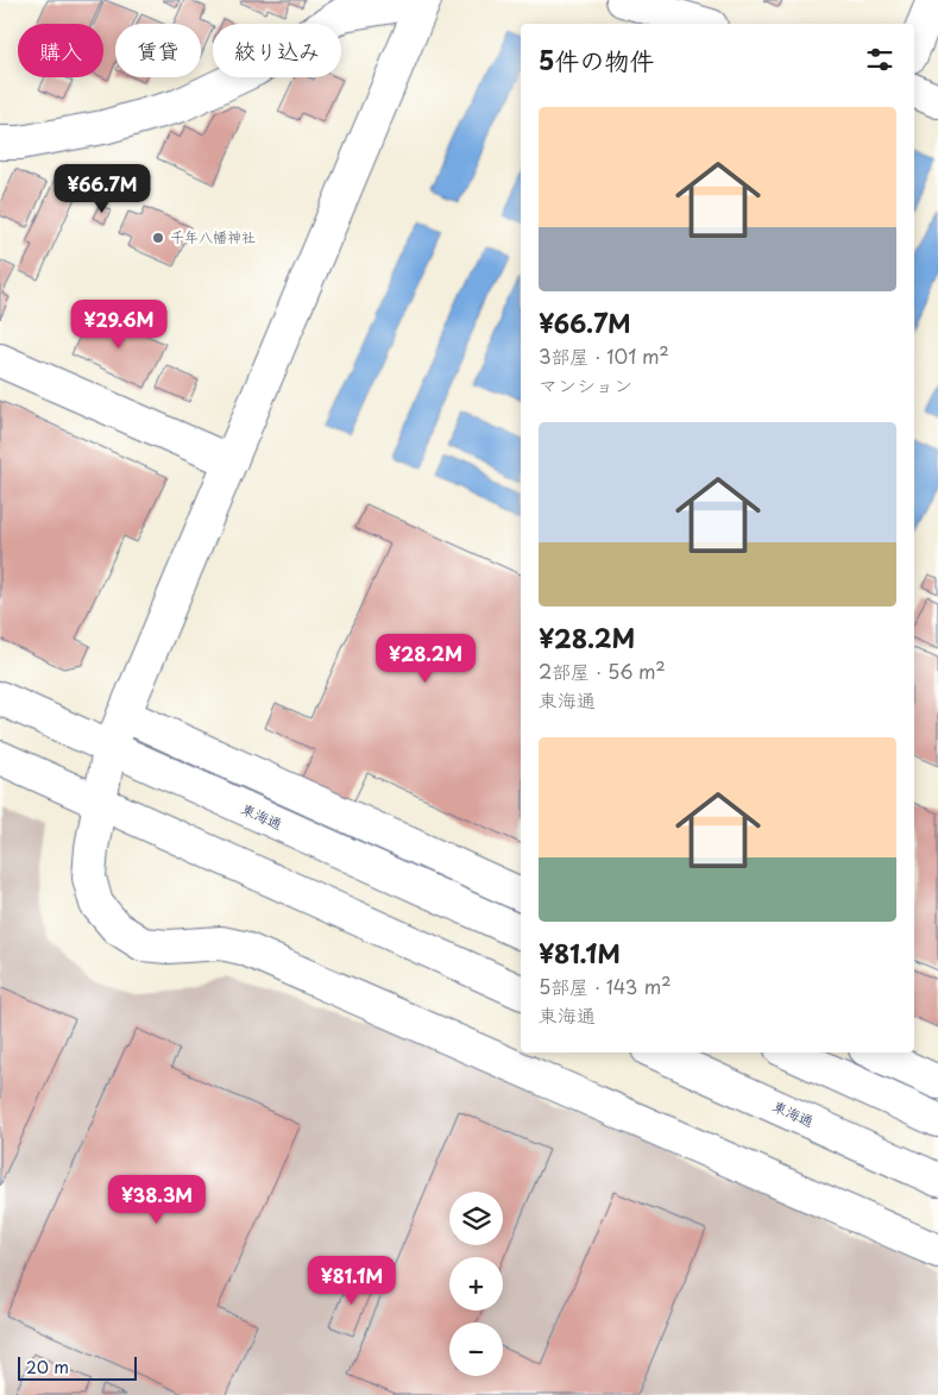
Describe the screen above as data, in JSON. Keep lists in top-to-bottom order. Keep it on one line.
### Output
{"streets":{"street":["東海通"]},"places":["千年八幡神社"],"scale_bar":"20 m","page":{"chip":["購入","賃貸","絞り込み"],"heading":"5件の物件","list":[{"name":"¥66.7M","note":"3部屋 · 101 m² · マンション"},{"name":"¥28.2M","note":"2部屋 · 56 m² · 東海通"},{"name":"¥81.1M","note":"5部屋 · 143 m² · 東海通"}],"price":["¥66.7M","¥29.6M","¥28.2M","¥38.3M","¥81.1M"],"map_buttons":["+","−"],"scale":"20 m"}}
